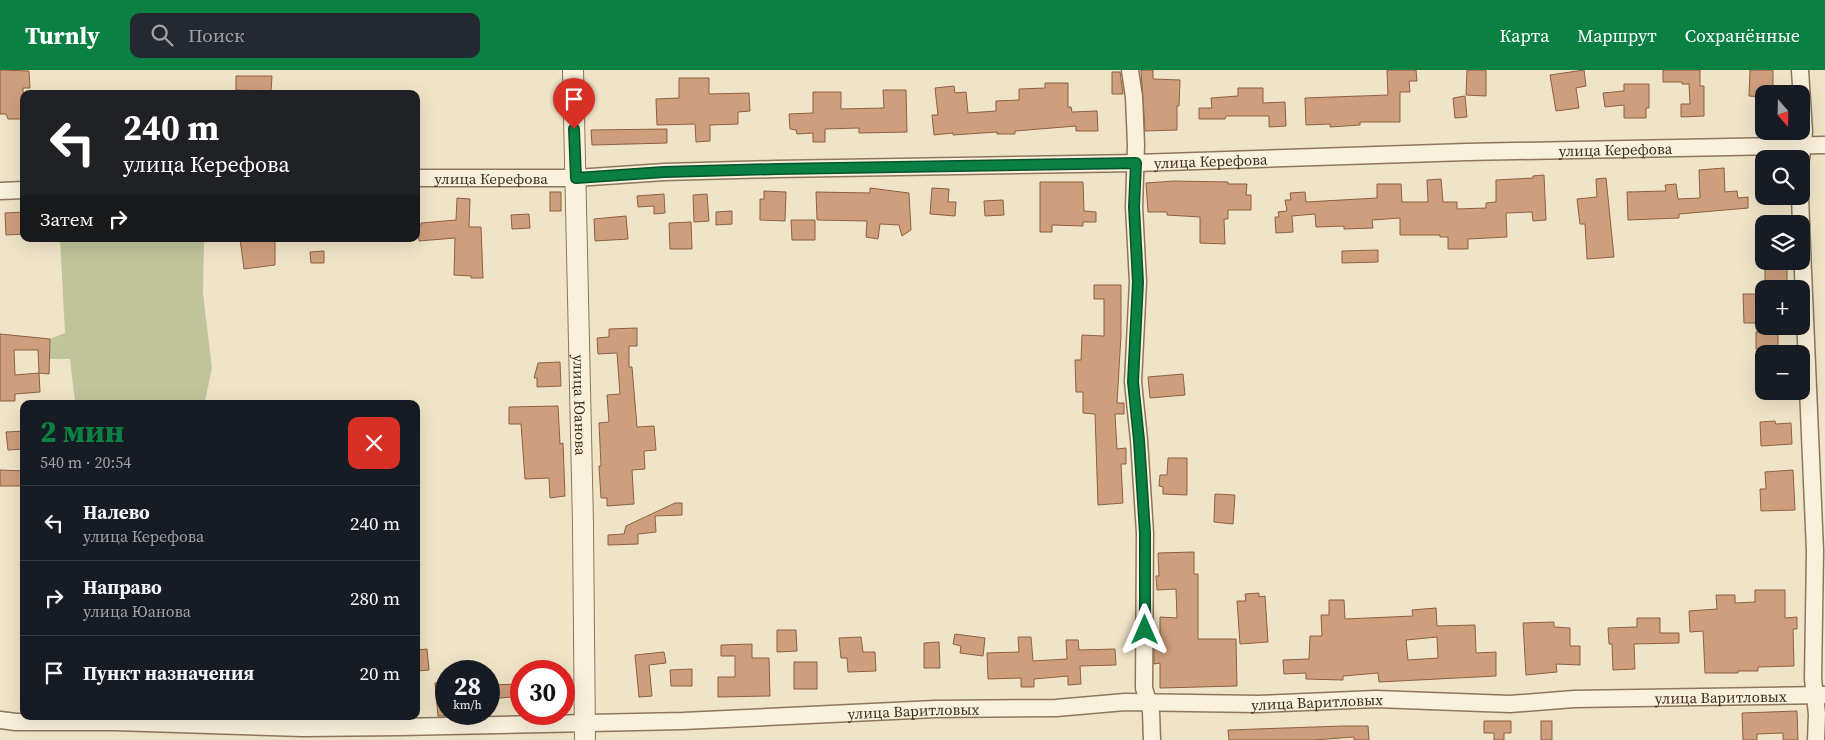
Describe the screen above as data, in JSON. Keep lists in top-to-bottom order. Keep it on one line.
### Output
{"streets":{"street":["улица Керефова","улица Юанова","улица Варитловых"]},"crossings":[["улица Керефова","улица Юанова"],["улица Юанова","улица Варитловых"]],"north":"bottom","page":{"header":"Turnly","search":"Поиск","nav":["Карта","Маршрут","Сохранённые"],"map_buttons":["+","−"],"turn":["240 m","улица Керефова"],"then":"Затем","heading":["2 мин","540 m · 20:54"],"list":[{"name":"Налево","note":"улица Керефова","value":"240 m"},{"name":"Направо","note":"улица Юанова","value":"280 m"},{"name":"Пункт назначения","value":"20 m"}],"speed":"28 km/h","limit":"30"}}
